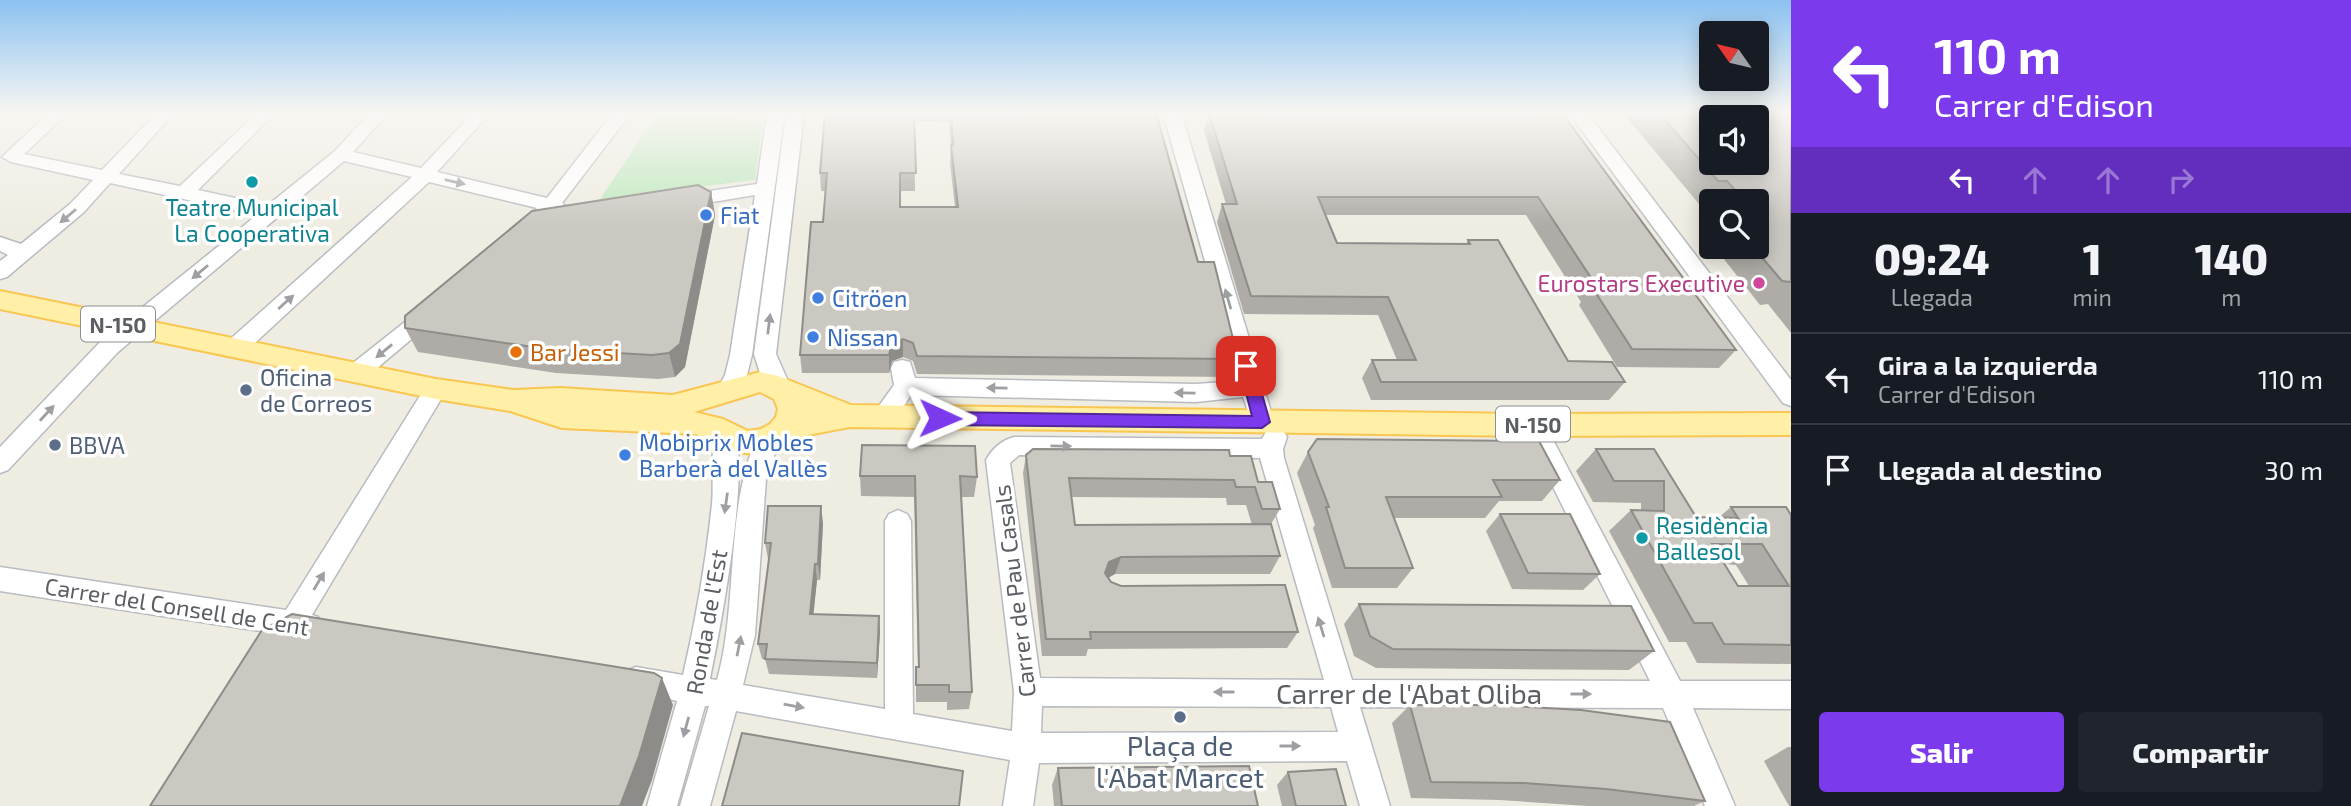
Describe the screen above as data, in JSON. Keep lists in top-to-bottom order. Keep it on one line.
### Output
{"streets":{"main road":["N-150"],"street":["Carrer de Pau Casals","Carrer del Consell de Cent","Ronda de l'Est","Carrer de l'Abat Oliba"]},"crossings":[["N-150","Carrer de Pau Casals"],["N-150","Ronda de l'Est"],["Carrer de Pau Casals","Carrer de l'Abat Oliba"]],"places":["Teatre Municipal La Cooperativa","Fiat","Eurostars Executive","Citröen","Nissan","Bar Jessi","Oficina de Correos","BBVA","Mobiprix Mobles Barberà del Vallès","Residència Ballesol","Plaça de l'Abat Marcet"],"north":"top left","page":{"turn":["110 m","Carrer d'Edison"],"eta":["09:24","Llegada","1","min","140","m"],"list":[{"name":"Gira a la izquierda","note":"Carrer d'Edison","value":"110 m"},{"name":"Llegada al destino","value":"30 m"}],"buttons":["Salir","Compartir"]}}
